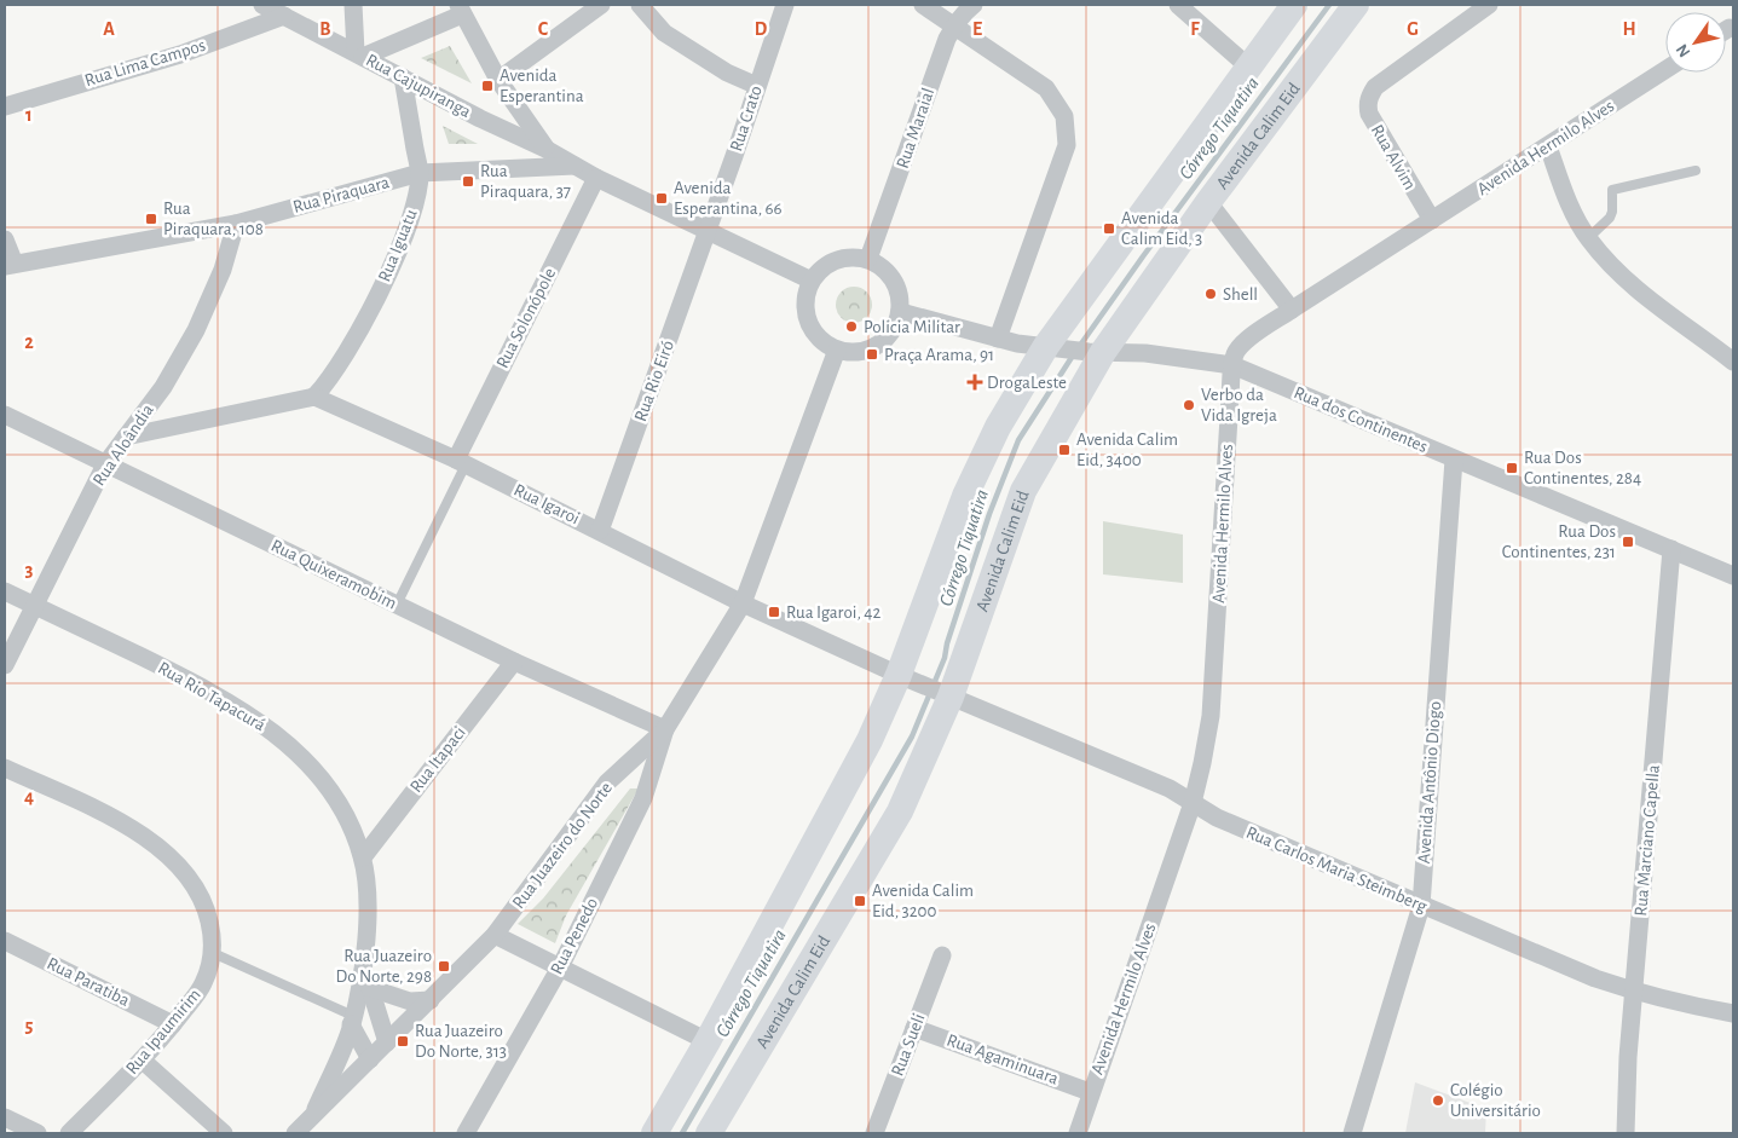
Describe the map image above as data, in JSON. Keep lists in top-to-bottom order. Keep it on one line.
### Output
{"streets":{"main road":["Avenida Calim Eid"],"street":["Rua Lima Campos","Rua Cajupiranga","Rua Crato","Rua Maraial","Avenida Hermilo Alves","Rua Alvim","Rua Piraquara","Rua Iguatu","Rua Solonópole","Rua Rio Eiró","Rua dos Continentes","Rua Aloândia","Rua Igaroi","Rua Quixeramobim","Rua Rio Tapacurá","Rua Itapaci","Avenida Antônio Diogo","Rua Marciano Capella","Rua Juazeiro do Norte","Rua Carlos Maria Steimberg","Rua Penedo","Rua Paratiba","Rua Ipaumirim","Rua Sueli","Rua Agaminuara"]},"crossings":[["Rua Lima Campos","Rua Cajupiranga"],["Rua Cajupiranga","Rua Piraquara"],["Rua Cajupiranga","Rua Iguatu"],["Rua Crato","Rua Rio Eiró"],["Rua Maraial","Rua dos Continentes"],["Rua Maraial","Rua Juazeiro do Norte"],["Avenida Calim Eid","Rua dos Continentes"],["Avenida Calim Eid","Rua Igaroi"],["Avenida Calim Eid","Rua Carlos Maria Steimberg"],["Avenida Hermilo Alves","Rua Alvim"],["Avenida Hermilo Alves","Rua dos Continentes"],["Avenida Hermilo Alves","Rua Carlos Maria Steimberg"],["Avenida Hermilo Alves","Rua Agaminuara"],["Rua Piraquara","Rua Iguatu"],["Rua Piraquara","Rua Aloândia"],["Rua Iguatu","Rua Igaroi"],["Rua Solonópole","Rua Igaroi"],["Rua Rio Eiró","Rua Igaroi"],["Rua dos Continentes","Avenida Antônio Diogo"],["Rua dos Continentes","Rua Marciano Capella"],["Rua dos Continentes","Rua Juazeiro do Norte"],["Rua Aloândia","Rua Quixeramobim"],["Rua Aloândia","Rua Rio Tapacurá"],["Rua Igaroi","Rua Juazeiro do Norte"],["Rua Igaroi","Rua Carlos Maria Steimberg"],["Rua Quixeramobim","Rua Itapaci"],["Rua Quixeramobim","Rua Juazeiro do Norte"],["Rua Quixeramobim","Rua Penedo"],["Rua Rio Tapacurá","Rua Itapaci"],["Rua Rio Tapacurá","Rua Juazeiro do Norte"],["Avenida Antônio Diogo","Rua Carlos Maria Steimberg"],["Rua Marciano Capella","Rua Carlos Maria Steimberg"],["Rua Juazeiro do Norte","Rua Penedo"],["Rua Paratiba","Rua Ipaumirim"],["Rua Sueli","Rua Agaminuara"]],"water":["Córrego Tiquatira"],"places":{"transit":["Avenida Esperantina","Rua Piraquara, 37","Avenida Esperantina, 66","Rua Piraquara, 108","Avenida Calim Eid, 3","Praça Arama, 91","Avenida Calim Eid, 3400","Rua Dos Continentes, 284","Rua Dos Continentes, 231","Rua Igaroi, 42","Avenida Calim Eid, 3200","Rua Juazeiro Do Norte, 298","Rua Juazeiro Do Norte, 313"],"other":["Shell","Policia Militar","Verbo da Vida Igreja","Colégio Universitário"],"health":["DrogaLeste"]},"north":"bottom left","grid":{"columns":["A","B","C","D","E","F","G","H"],"rows":["1","2","3","4","5"]}}
